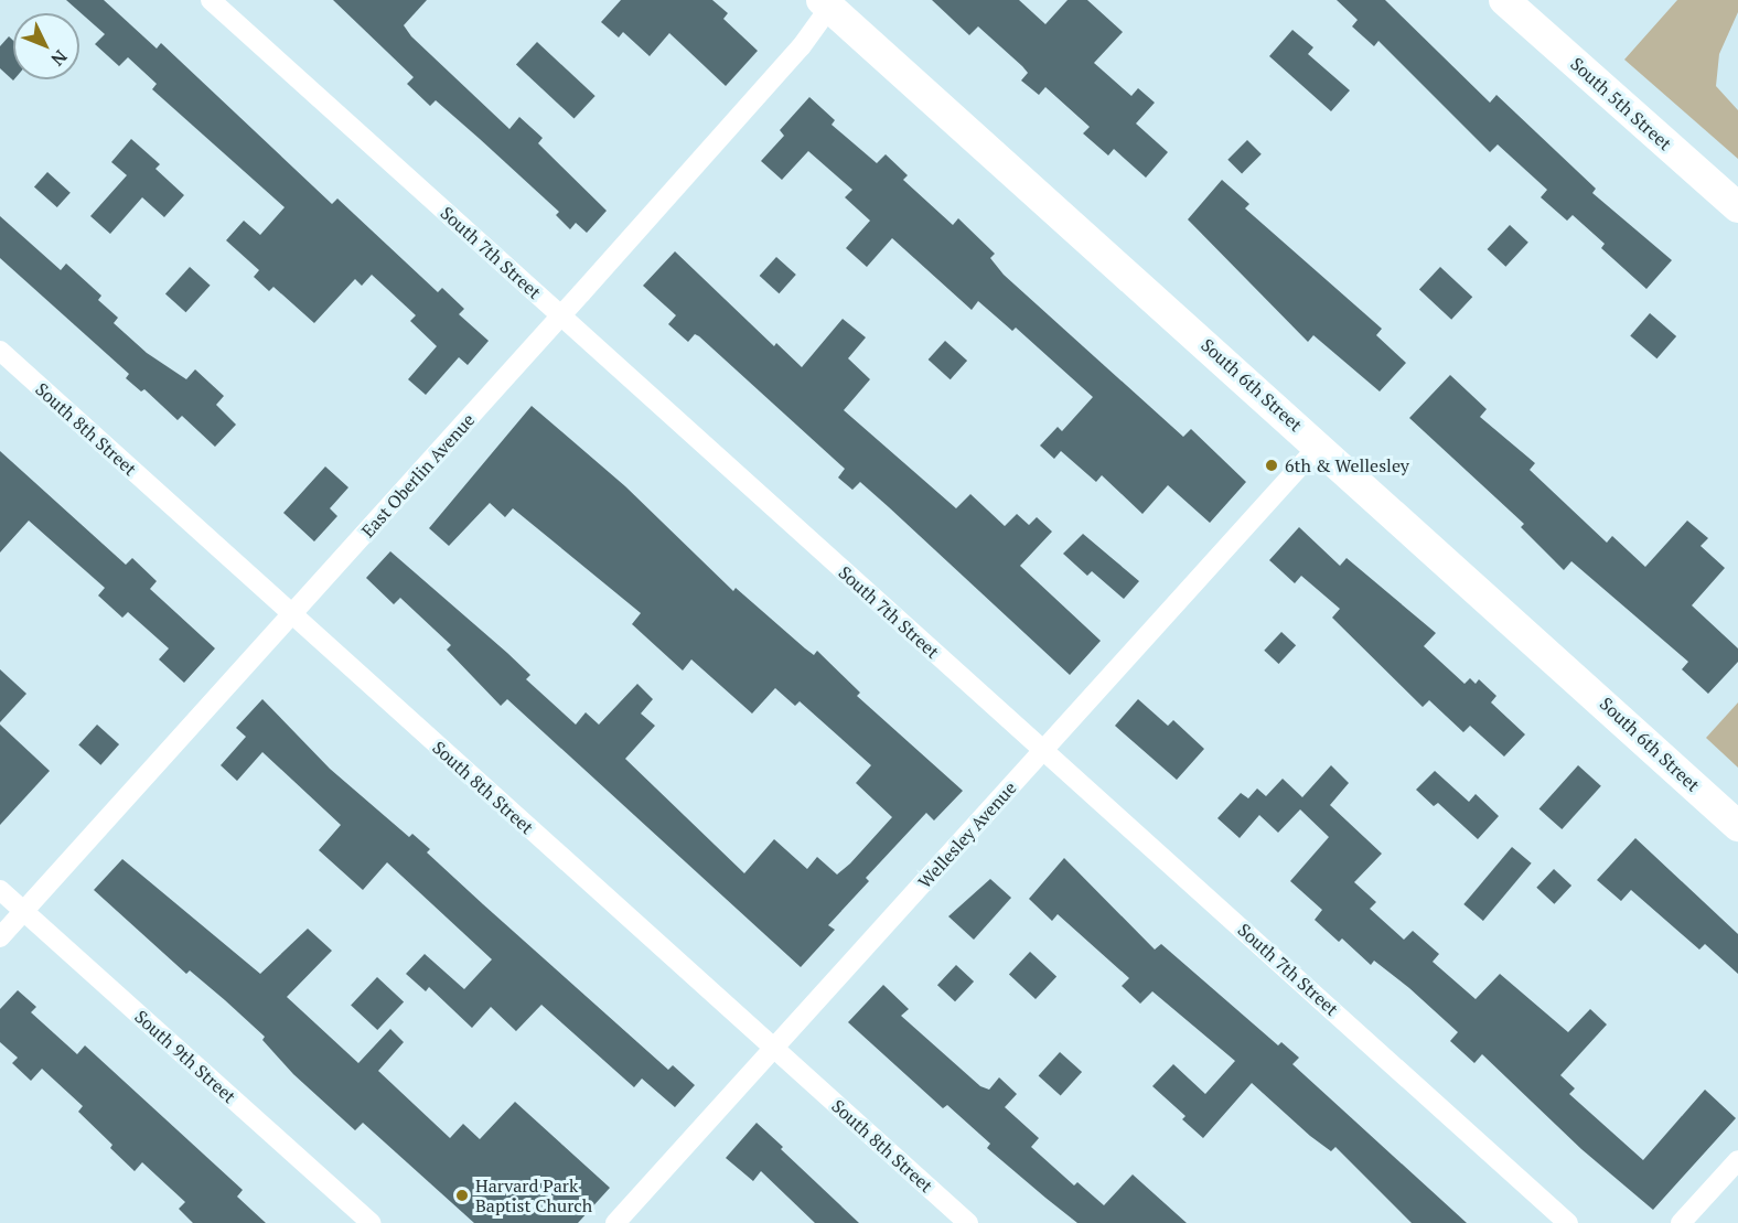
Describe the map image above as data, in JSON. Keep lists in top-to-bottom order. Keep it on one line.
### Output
{"streets":{"main road":["South 5th Street","South 6th Street"],"street":["South 7th Street","South 8th Street","East Oberlin Avenue","Wellesley Avenue","South 9th Street"]},"crossings":[["South 7th Street","East Oberlin Avenue"],["South 7th Street","Wellesley Avenue"],["South 6th Street","East Oberlin Avenue"],["South 6th Street","Wellesley Avenue"],["South 8th Street","East Oberlin Avenue"],["South 8th Street","Wellesley Avenue"],["East Oberlin Avenue","South 9th Street"]],"places":["6th & Wellesley","Harvard Park Baptist Church"],"north":"bottom right"}
